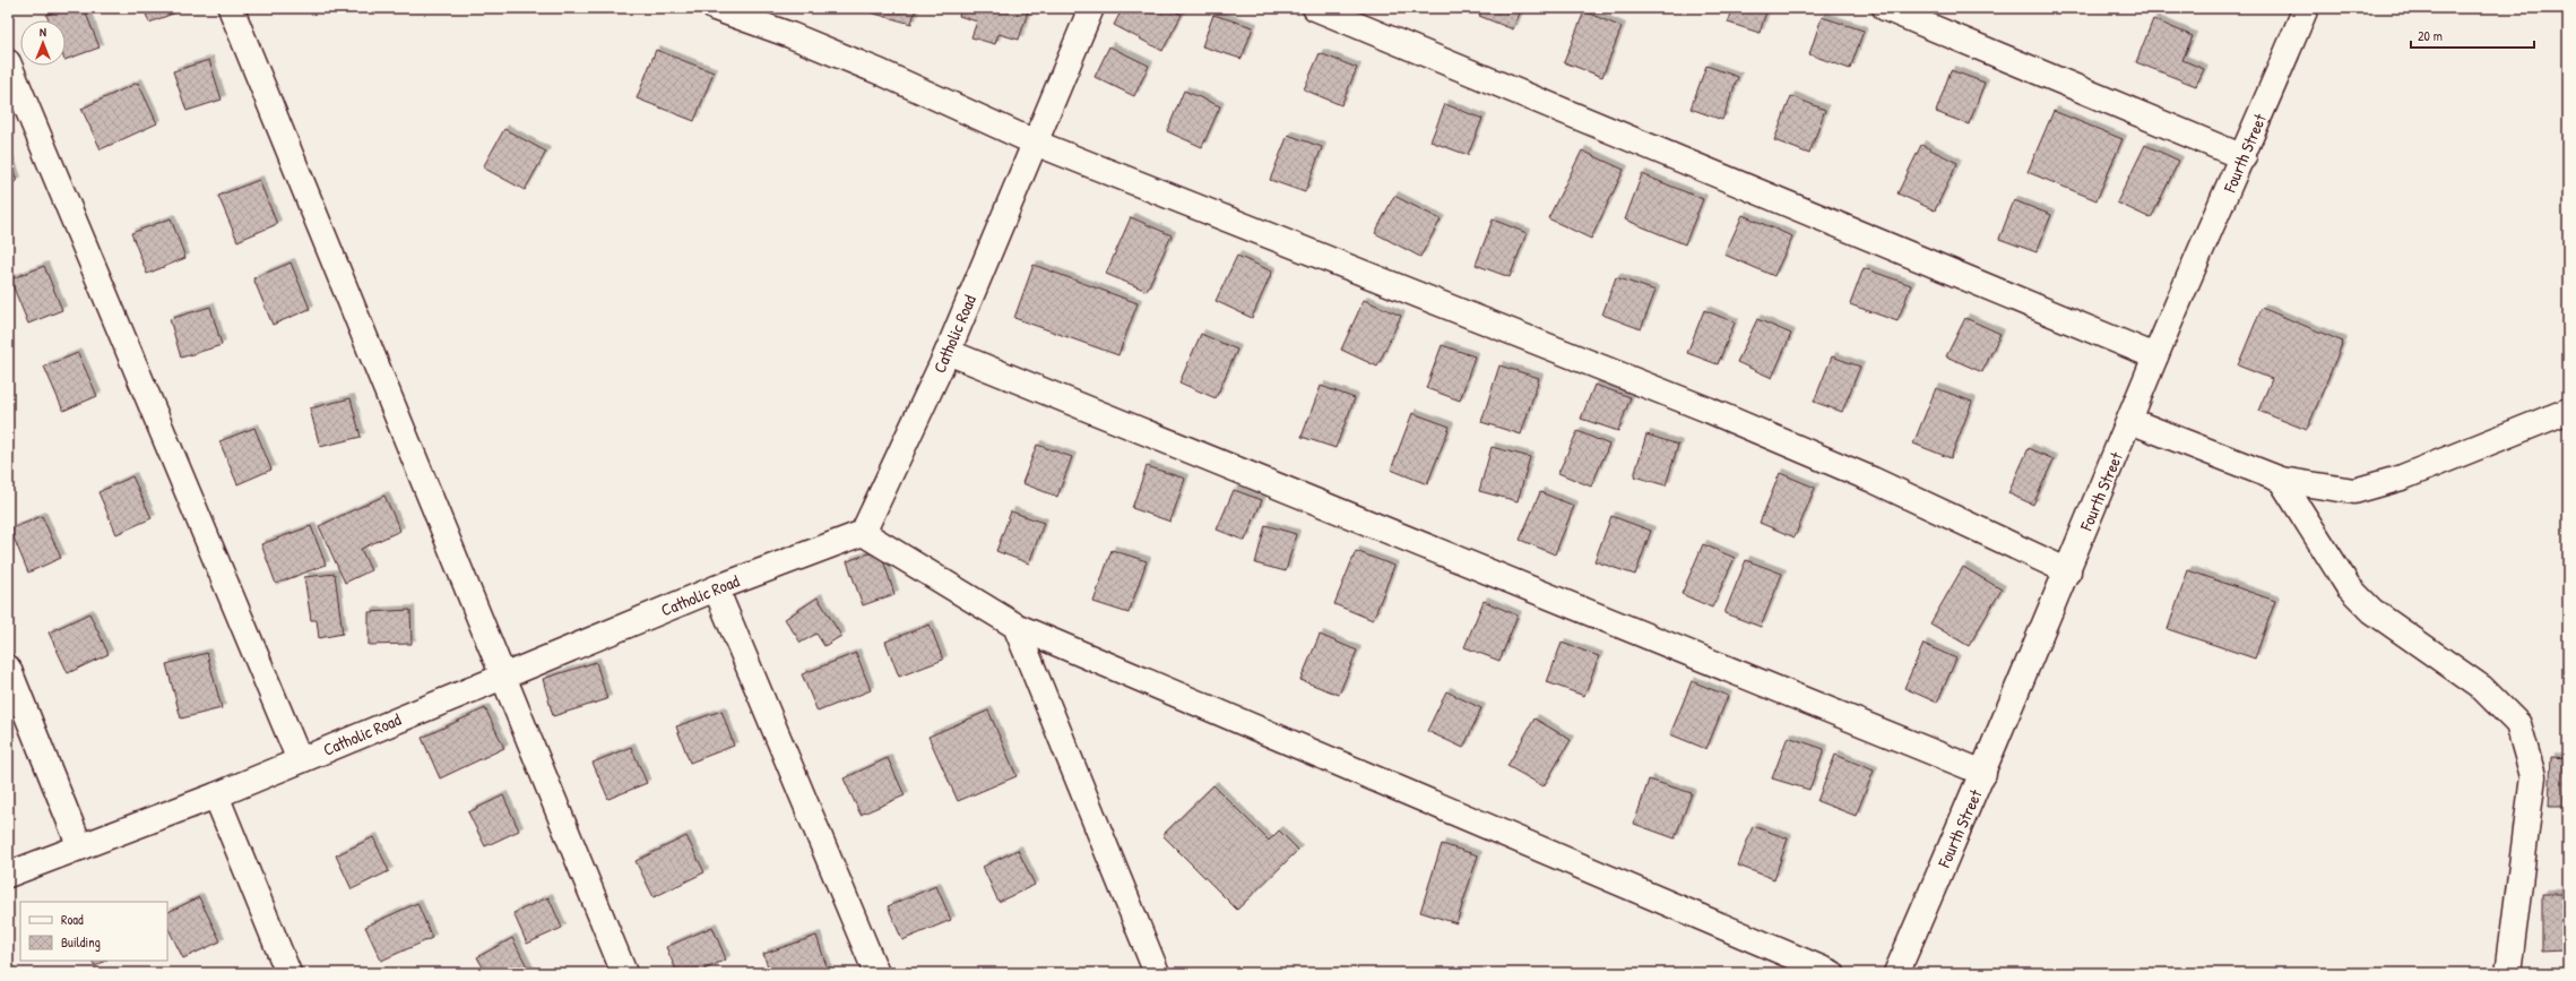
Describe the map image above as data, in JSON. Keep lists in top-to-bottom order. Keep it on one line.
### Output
{"streets":{"street":["Fourth Street","Catholic Road"]},"legend":["Road","Building"],"scale_bar":"20 m","north":"top"}
